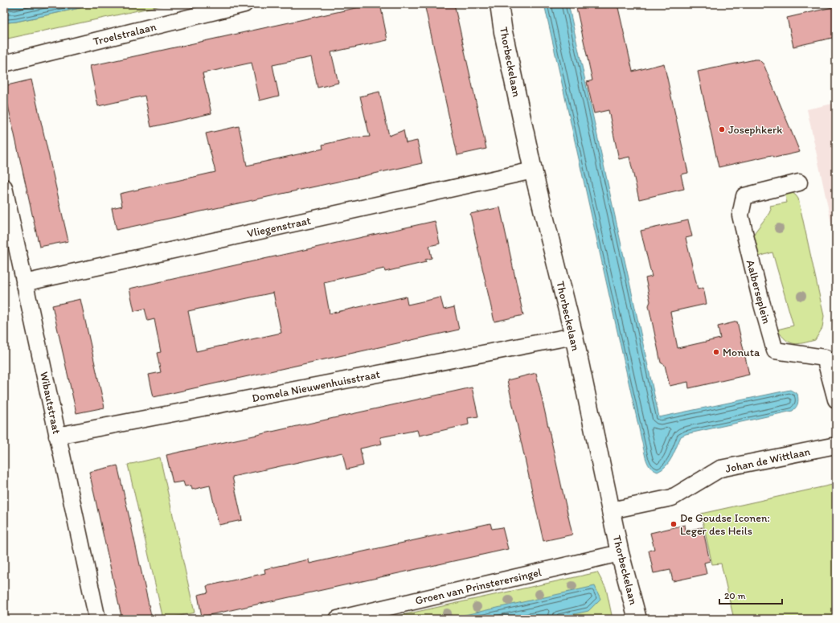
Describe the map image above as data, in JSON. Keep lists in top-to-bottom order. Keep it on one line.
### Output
{"streets":{"main road":["Thorbeckelaan"],"street":["Troelstralaan","Vliegenstraat","Aalberseplein","Domela Nieuwenhuisstraat","Wibautstraat","Johan de Wittlaan","Groen van Prinsterersingel"]},"crossings":[["Thorbeckelaan","Vliegenstraat"],["Thorbeckelaan","Domela Nieuwenhuisstraat"],["Thorbeckelaan","Johan de Wittlaan"],["Thorbeckelaan","Groen van Prinsterersingel"],["Vliegenstraat","Wibautstraat"],["Domela Nieuwenhuisstraat","Wibautstraat"]],"places":["Josephkerk","Monuta","De Goudse Iconen: Leger des Heils"],"scale_bar":"20 m"}
